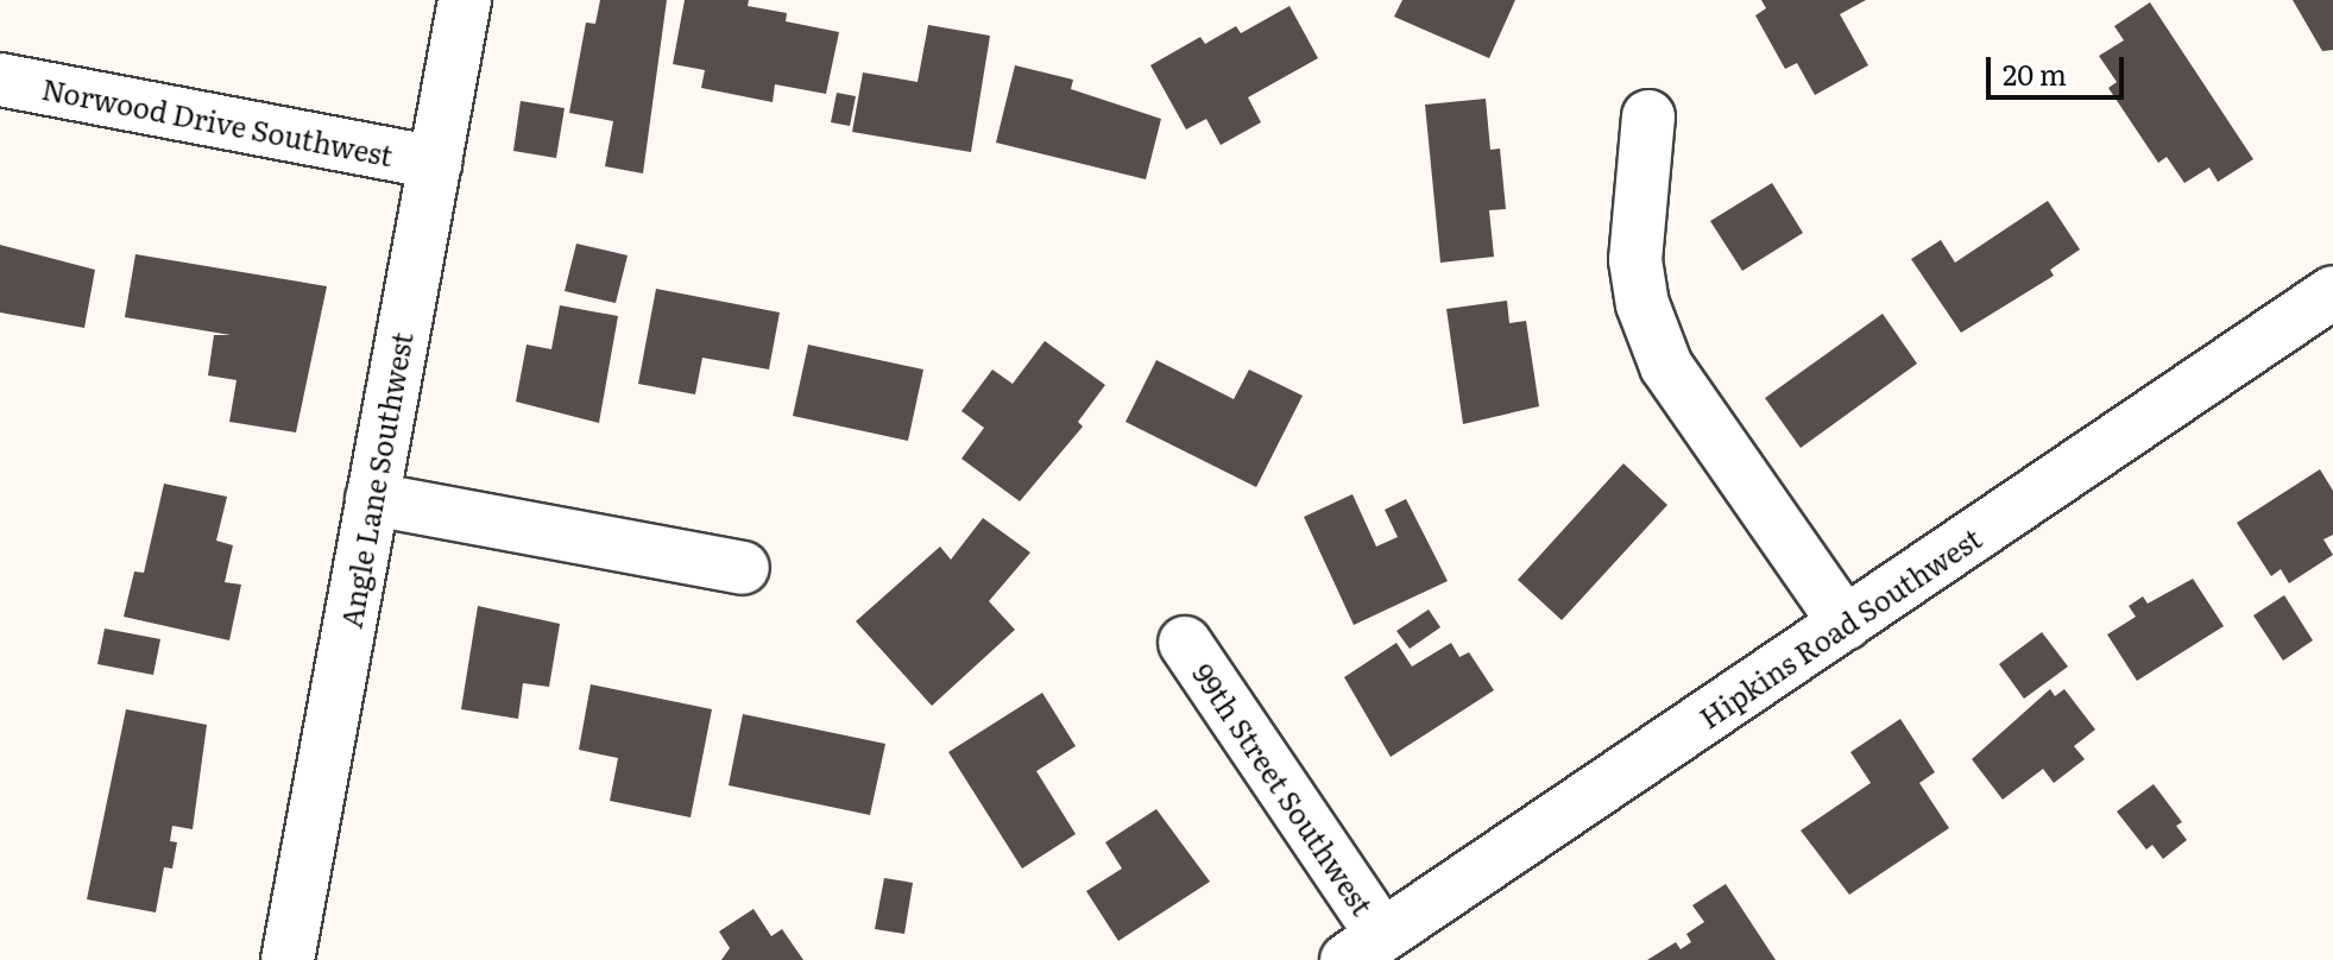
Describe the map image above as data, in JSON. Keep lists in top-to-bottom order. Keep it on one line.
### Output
{"streets":{"street":["Norwood Drive Southwest","Angle Lane Southwest","Hipkins Road Southwest","99th Street Southwest"]},"crossings":[["Norwood Drive Southwest","Angle Lane Southwest"],["Hipkins Road Southwest","99th Street Southwest"]],"scale_bar":"20 m"}
